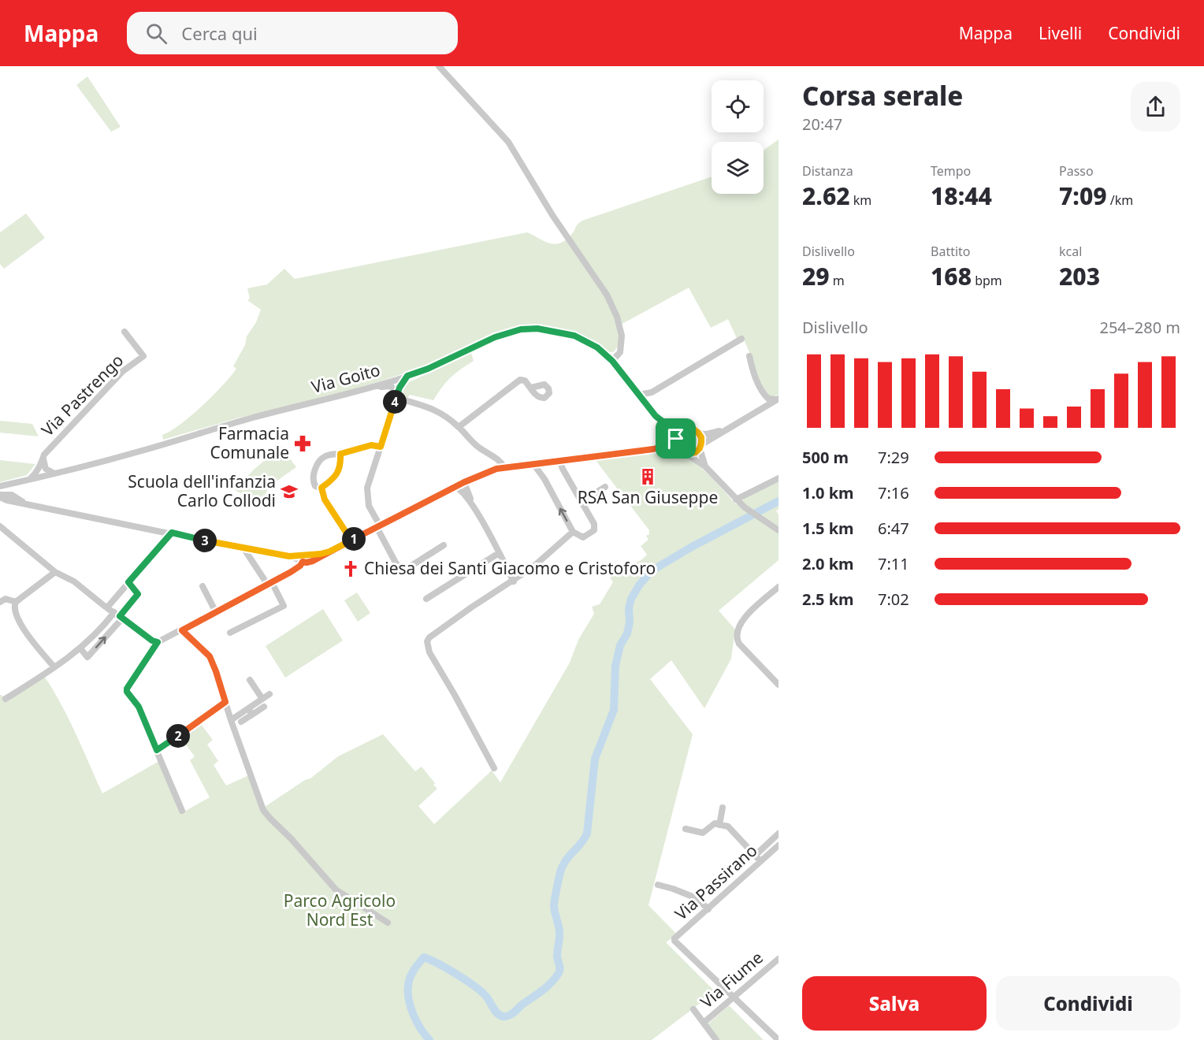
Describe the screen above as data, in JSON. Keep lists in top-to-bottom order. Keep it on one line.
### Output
{"streets":{"street":["Via Goito","Via Pastrengo","Via Passirano","Via Fiume"]},"crossings":[["Via Goito","Via Pastrengo"],["Via Passirano","Via Fiume"]],"parks":["Parco Agricolo Nord Est"],"places":{"pharmacy":["Farmacia Comunale"],"building":["RSA San Giuseppe"],"school or university":["Scuola dell'infanzia Carlo Collodi"],"church":["Chiesa dei Santi Giacomo e Cristoforo"]},"page":{"header":"Mappa","search":"Cerca qui","nav":["Mappa","Livelli","Condividi"],"heading":["Corsa serale","20:47"],"stats":[["Distanza","2.62 km"],["Tempo","18:44"],["Passo","7:09 /km"],["Dislivello","29 m"],["Battito","168 bpm"],["kcal","203"]],"chart":["Dislivello","254–280 m"],"pins":["4","1","3","2"],"list":[{"name":"500 m","note":"7:29"},{"name":"1.0 km","note":"7:16"},{"name":"1.5 km","note":"6:47"},{"name":"2.0 km","note":"7:11"},{"name":"2.5 km","note":"7:02"}],"buttons":["Salva","Condividi"]}}
